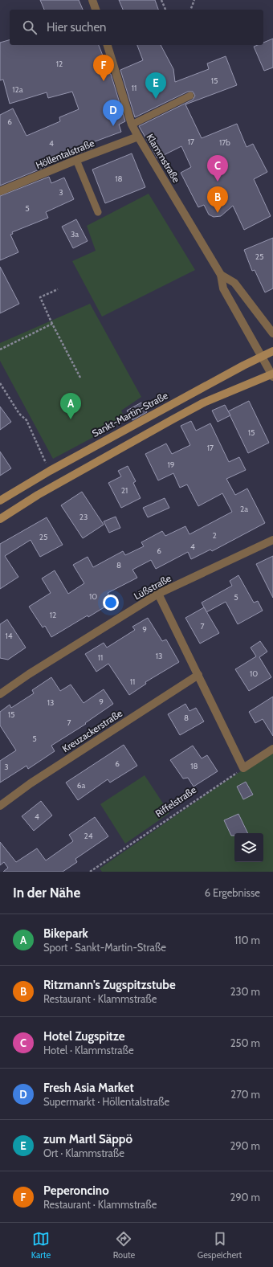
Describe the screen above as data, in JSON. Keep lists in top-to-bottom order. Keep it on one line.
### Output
{"streets":{"main road":["Sankt-Martin-Straße"],"street":["Höllentalstraße","Klammstraße","Lüßstraße","Kreuzackerstraße"],"path":["Riffelstraße"]},"crossings":[["Höllentalstraße","Klammstraße"],["Klammstraße","Sankt-Martin-Straße"]],"house_numbers":["12","15","11","12a","6","17","17b","4","18","3","5","3a","25","15","17","19","21","2a","23","2","25","4","6","8","10","5","12","7","9","14","13","11","10","11","9","13","15","8","7","5","6","18","3","6a","4","24"],"page":{"search":"Hier suchen","pins":["F","E","D","C","B","A"],"heading":["In der Nähe","6 Ergebnisse"],"list":[{"mark":"A","name":"Bikepark","note":"Sport · Sankt-Martin-Straße","value":"110 m"},{"mark":"B","name":"Ritzmann's Zugspitzstube","note":"Restaurant · Klammstraße","value":"230 m"},{"mark":"C","name":"Hotel Zugspitze","note":"Hotel · Klammstraße","value":"250 m"},{"mark":"D","name":"Fresh Asia Market","note":"Supermarkt · Höllentalstraße","value":"270 m"},{"mark":"E","name":"zum Martl Säppö","note":"Ort · Klammstraße","value":"290 m"},{"mark":"F","name":"Peperoncino","note":"Restaurant · Klammstraße","value":"290 m"}],"nav":["Karte","Route","Gespeichert"]}}
